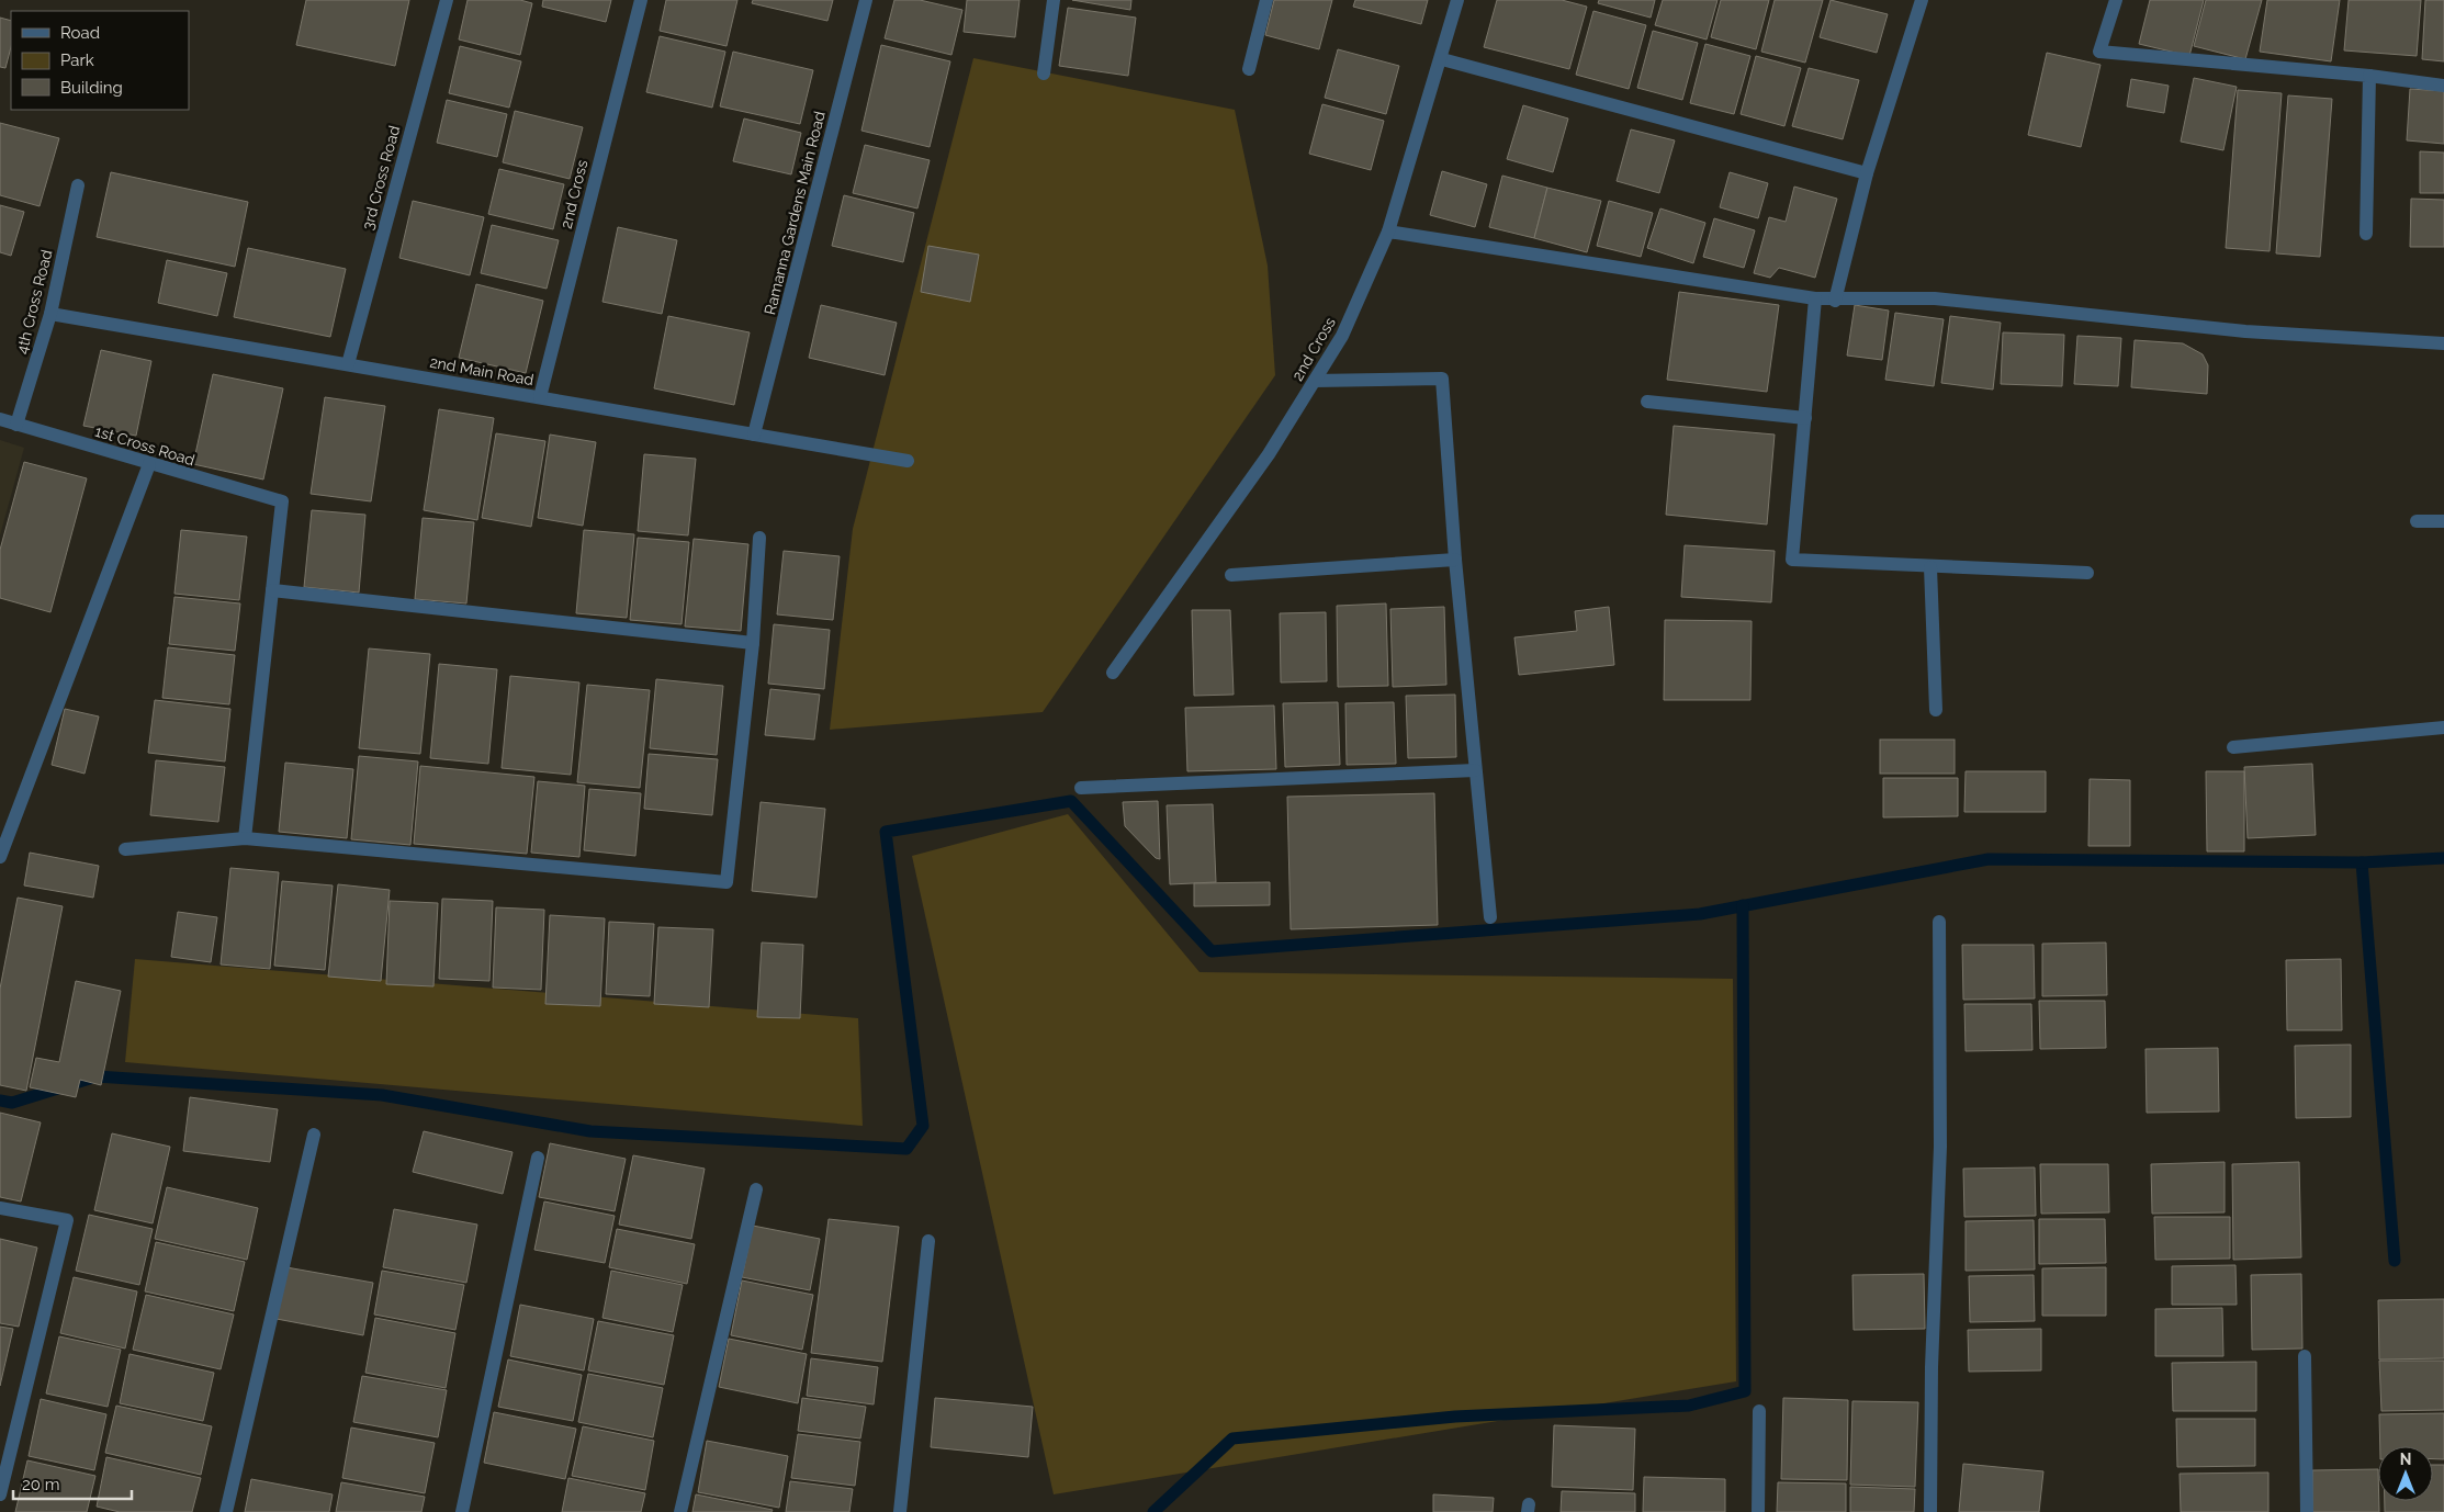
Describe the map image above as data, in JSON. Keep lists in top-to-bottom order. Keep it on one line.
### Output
{"streets":{"street":["3rd Cross Road","2nd Cross","Ramanna Gardens Main Road","4th Cross Road","2nd Main Road","1st Cross Road"]},"crossings":[["3rd Cross Road","2nd Main Road"],["2nd Cross","2nd Main Road"],["Ramanna Gardens Main Road","2nd Main Road"],["4th Cross Road","2nd Main Road"],["4th Cross Road","1st Cross Road"]],"legend":["Road","Park","Building"],"scale_bar":"20 m","north":"top"}
